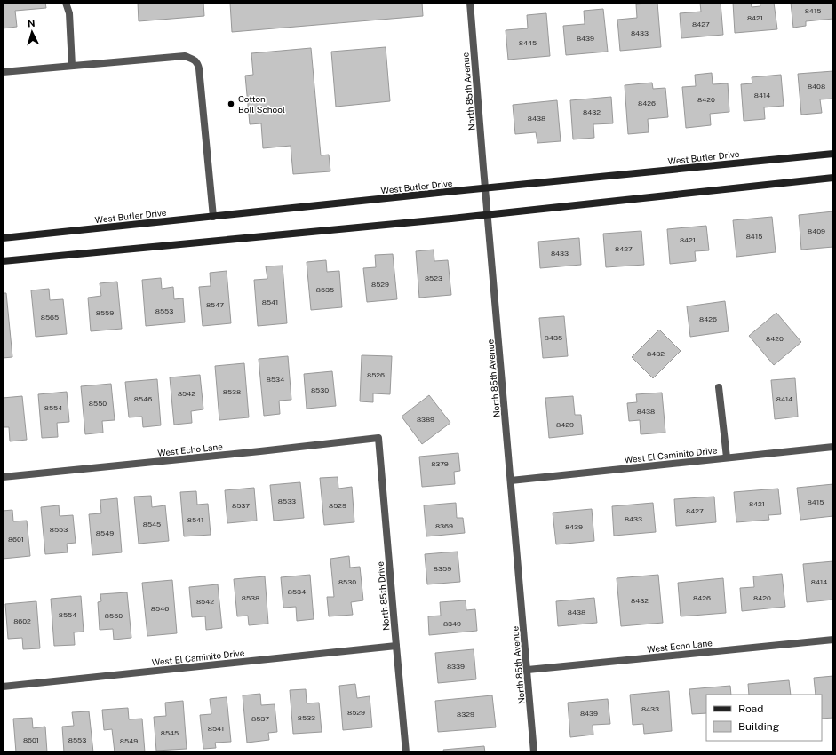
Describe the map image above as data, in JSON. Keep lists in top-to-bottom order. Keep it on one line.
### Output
{"streets":{"street":["North 85th Avenue","West Butler Drive","West Echo Lane","West El Caminito Drive","North 85th Drive"]},"crossings":[["North 85th Avenue","West Butler Drive"],["North 85th Avenue","West Echo Lane"],["North 85th Avenue","West El Caminito Drive"],["West Echo Lane","North 85th Drive"],["West El Caminito Drive","North 85th Drive"]],"places":["Cotton Boll School"],"house_numbers":["8415","8421","8427","8433","8439","8445","8408","8414","8420","8426","8432","8438","8409","8415","8421","8427","8433","8523","8529","8535","8541","8547","8553","8559","8565","8426","8435","8420","8432","8526","8534","8530","8538","8542","8546","8414","8550","8554","8438","8389","8429","8379","8533","8415","8421","8537","8529","8427","8433","8541","8545","8369","8439","8553","8549","8601","8359","8530","8414","8534","8538","8426","8420","8432","8542","8546","8438","8554","8550","8602","8349","8339","8433","8529","8439","8329","8533","8537","8541","8545","8601","8553","8549"],"legend":["Road","Building"],"north":"top"}
